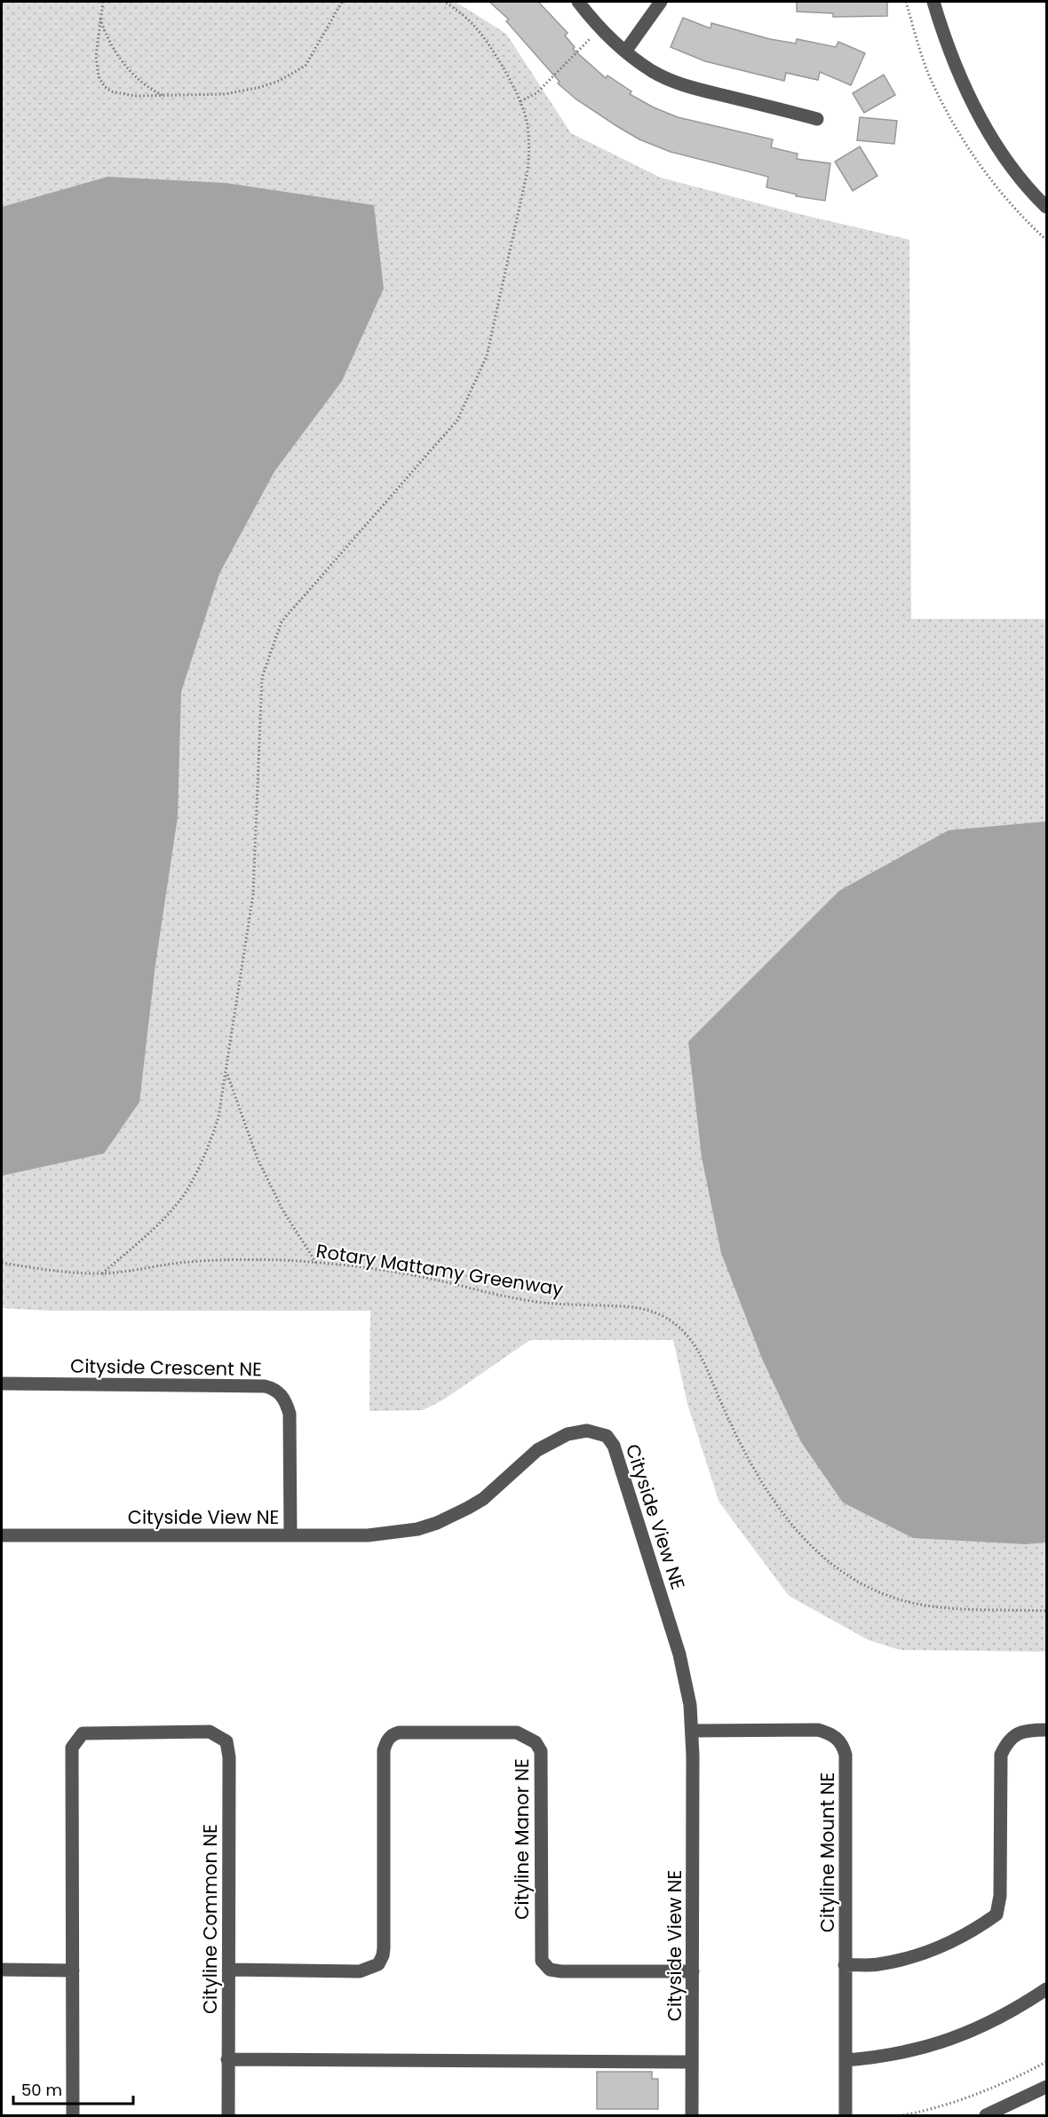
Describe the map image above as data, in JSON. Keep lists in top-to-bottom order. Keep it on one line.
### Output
{"streets":{"street":["Cityside Crescent NE","Cityside View NE","Cityline Manor NE","Cityline Mount NE","Cityline Common NE"],"path":["Rotary Mattamy Greenway"]},"crossings":[["Cityside Crescent NE","Cityside View NE"],["Cityside View NE","Cityline Manor NE"],["Cityside View NE","Cityline Mount NE"],["Cityline Manor NE","Cityline Common NE"]],"scale_bar":"50 m"}
